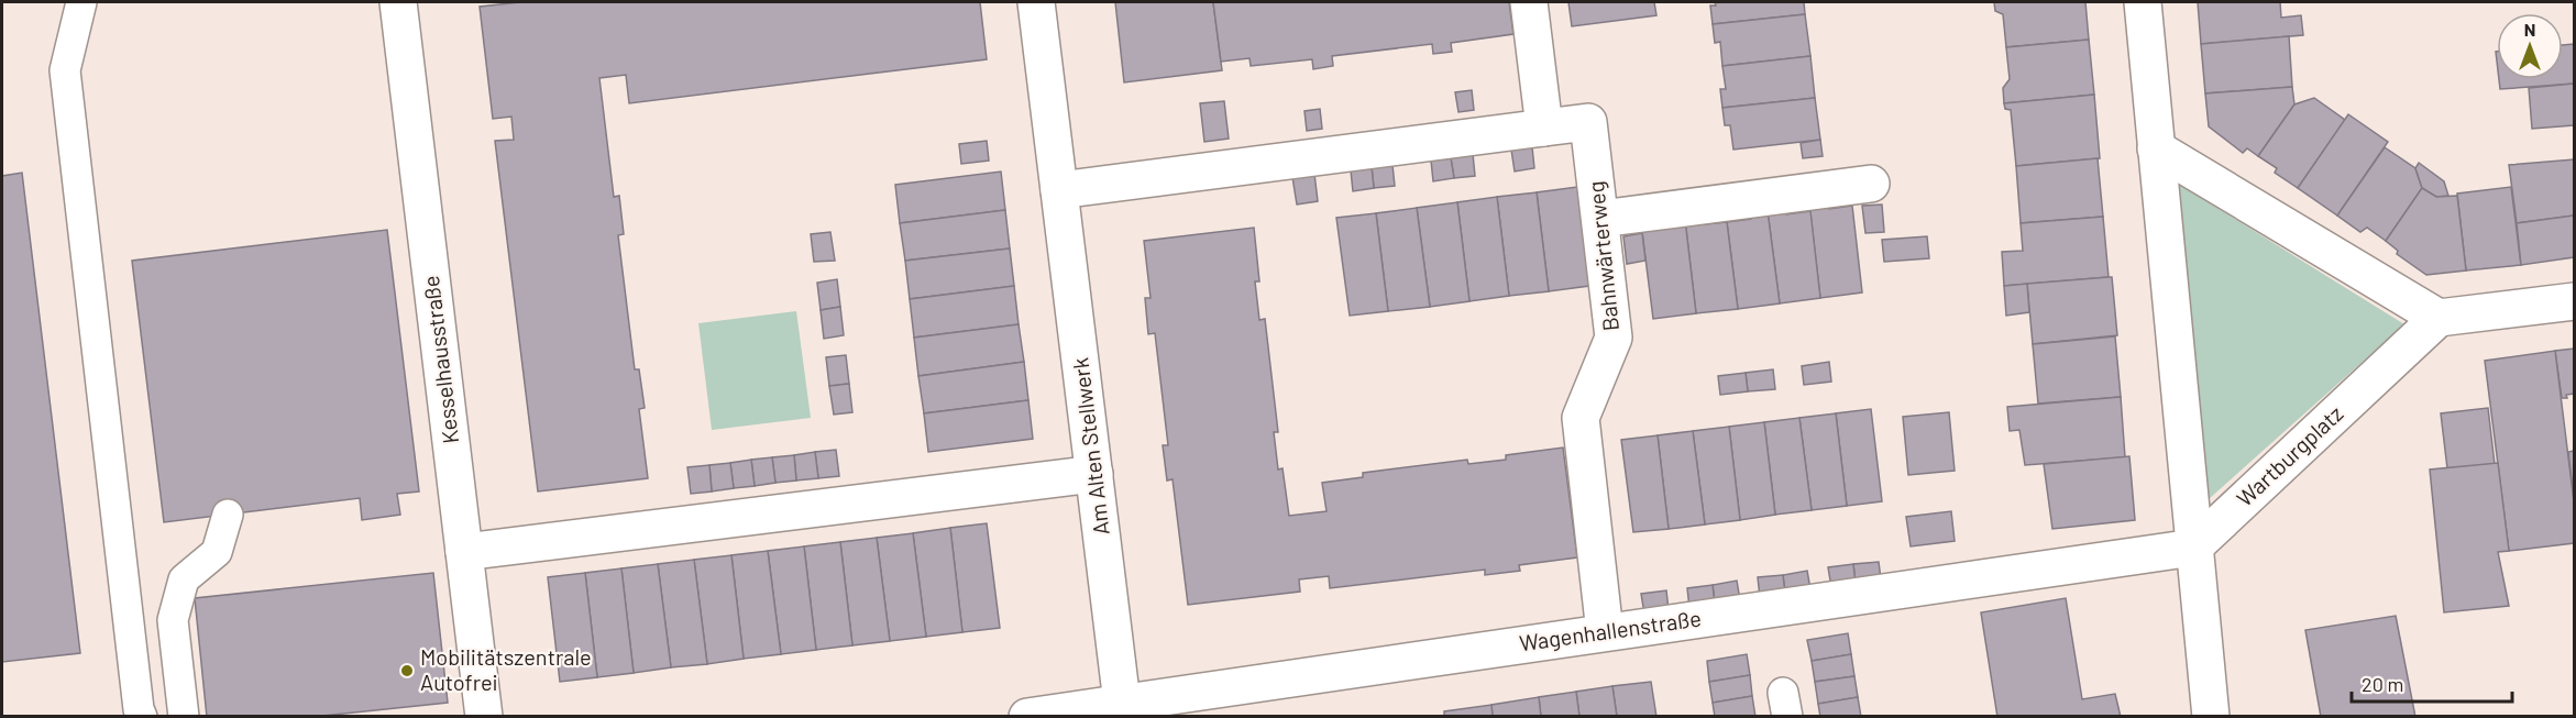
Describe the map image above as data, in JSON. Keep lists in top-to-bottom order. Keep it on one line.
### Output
{"streets":{"street":["Bahnwärterweg","Kesselhausstraße","Am Alten Stellwerk","Wartburgplatz","Wagenhallenstraße"]},"crossings":[["Bahnwärterweg","Wagenhallenstraße"],["Am Alten Stellwerk","Wagenhallenstraße"],["Wartburgplatz","Wagenhallenstraße"]],"places":["Mobilitätszentrale Autofrei"],"scale_bar":"20 m","north":"top"}
